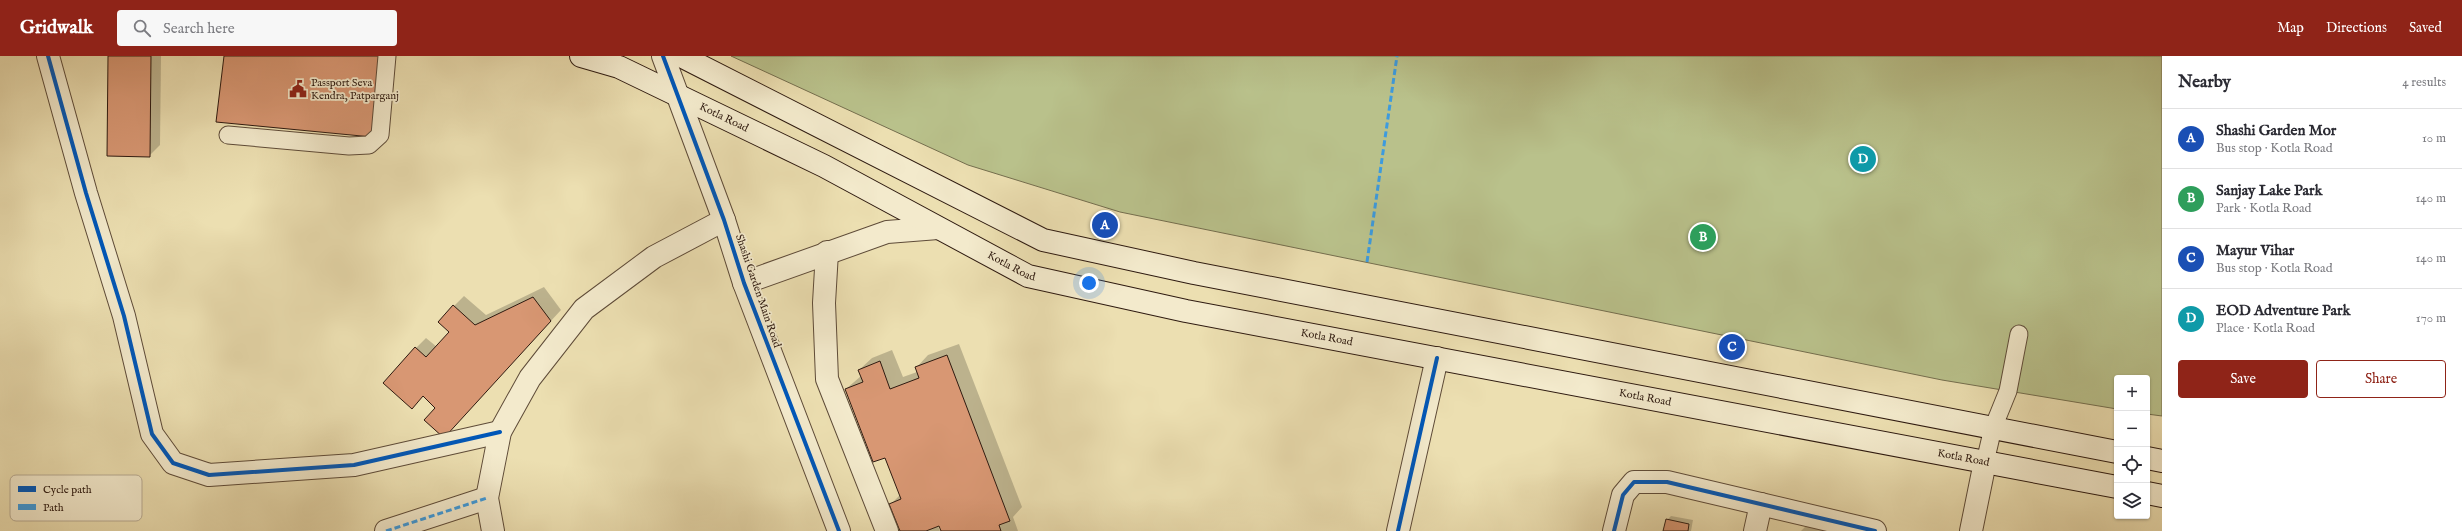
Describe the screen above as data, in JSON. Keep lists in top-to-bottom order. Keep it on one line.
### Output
{"streets":{"main road":["Kotla Road","Shashi Garden Main Road"]},"crossings":[["Kotla Road","Shashi Garden Main Road"]],"places":{"public building":["Passport Seva Kendra, Patparganj"]},"legend":["Cycle path","Path"],"page":{"header":"Gridwalk","search":"Search here","nav":["Map","Directions","Saved"],"heading":["Nearby","4 results"],"list":[{"mark":"A","name":"Shashi Garden Mor","note":"Bus stop · Kotla Road","value":"10 m"},{"mark":"B","name":"Sanjay Lake Park","note":"Park · Kotla Road","value":"140 m"},{"mark":"C","name":"Mayur Vihar","note":"Bus stop · Kotla Road","value":"140 m"},{"mark":"D","name":"EOD Adventure Park","note":"Place · Kotla Road","value":"170 m"}],"pins":["D","A","B","C"],"buttons":["Save","Share"],"map_buttons":["+","−"]}}
